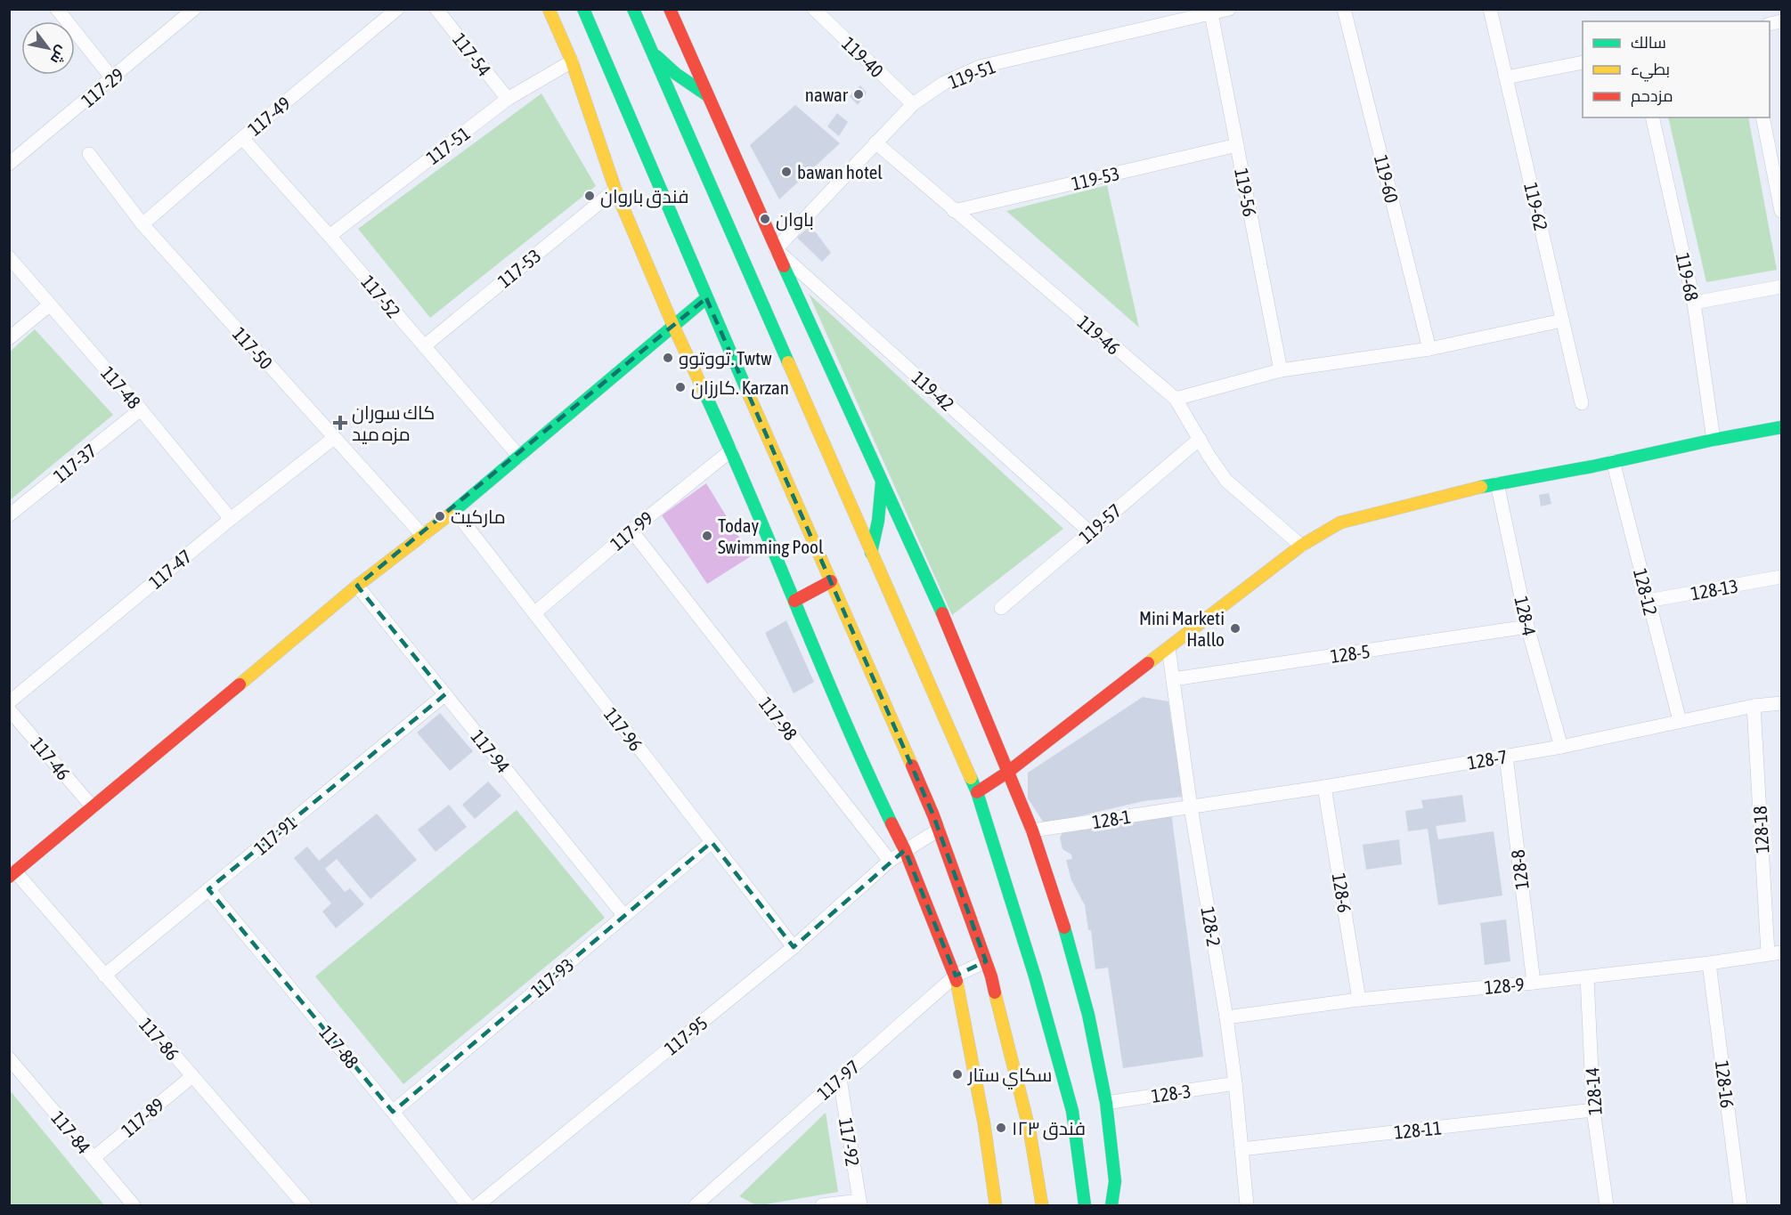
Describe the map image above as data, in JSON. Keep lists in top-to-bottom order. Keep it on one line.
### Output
{"streets":{"street":["117-54","119-40","119-51","117-29","117-49","117-51","119-53","119-60","119-56","119-62","117-53","119-68","117-52","119-46","117-50","117-48","119-42","117-37","119-57","117-99","117-47","128-13","128-12","128-4","128-5","117-98","117-96","117-94","117-46","128-7","128-1","128-18","117-91","128-8","128-6","128-2","117-93","128-9","117-95","117-86","117-88","117-97","128-16","128-14","128-3","117-89","128-11","117-84","117-92"]},"crossings":[["117-54","117-51"],["119-40","119-51"],["119-51","119-56"],["119-51","119-46"],["119-51","119-42"],["117-49","117-52"],["117-49","117-50"],["117-51","117-52"],["119-53","119-56"],["119-53","119-46"],["117-53","117-52"],["119-46","119-57"],["117-50","117-47"],["117-48","117-37"],["117-48","117-47"],["119-42","119-57"],["117-99","117-98"],["117-99","117-96"],["128-13","128-12"],["128-12","128-7"],["128-4","128-5"],["128-4","128-7"],["128-5","128-2"],["117-98","117-95"],["117-96","117-93"],["117-96","117-95"],["117-94","117-91"],["117-94","117-93"],["128-7","128-1"],["128-7","128-18"],["128-7","128-8"],["128-7","128-6"],["128-7","128-2"],["128-1","128-2"],["128-18","128-9"],["117-91","117-86"],["117-91","117-88"],["128-8","128-9"],["128-6","128-9"],["128-2","128-9"],["128-2","128-3"],["128-2","128-11"],["117-93","117-88"],["128-9","128-16"],["128-9","128-14"],["117-86","117-89"],["117-97","117-92"],["128-14","128-11"],["117-89","117-84"]],"places":{"other":["nawar","bawan hotel","فندق باروان","باوان","تووتوو. Twtw","کارزان. Karzan","ماركيت","Today Swimming Pool","Mini Marketi Hallo","سكاي ستار","فندق ١٢٣"],"health":["كاك سوران مزه ميد"]},"legend":["سالك","بطيء","مزدحم"],"north":"bottom right"}
